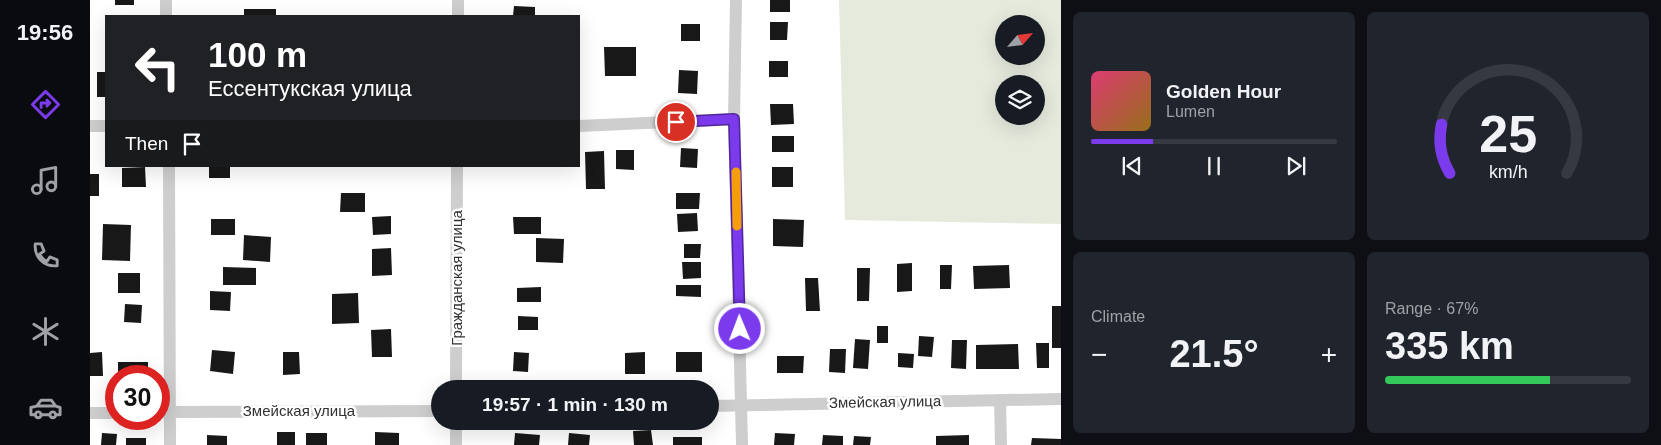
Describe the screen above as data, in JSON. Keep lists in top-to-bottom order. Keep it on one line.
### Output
{"streets":{"street":["Гражданская улица","Змейская улица"]},"north":"top right","page":{"tabs":"19:56","turn":["100 m","Ессентукская улица"],"song":["Golden Hour","Lumen"],"then":"Then","tile":["Climate",["Range · 67%","335 km"]],"heat":["−","21.5°","+"],"limit":"30","trip":"19:57 · 1 min · 130 m","gauge":["25","km/h"]}}
